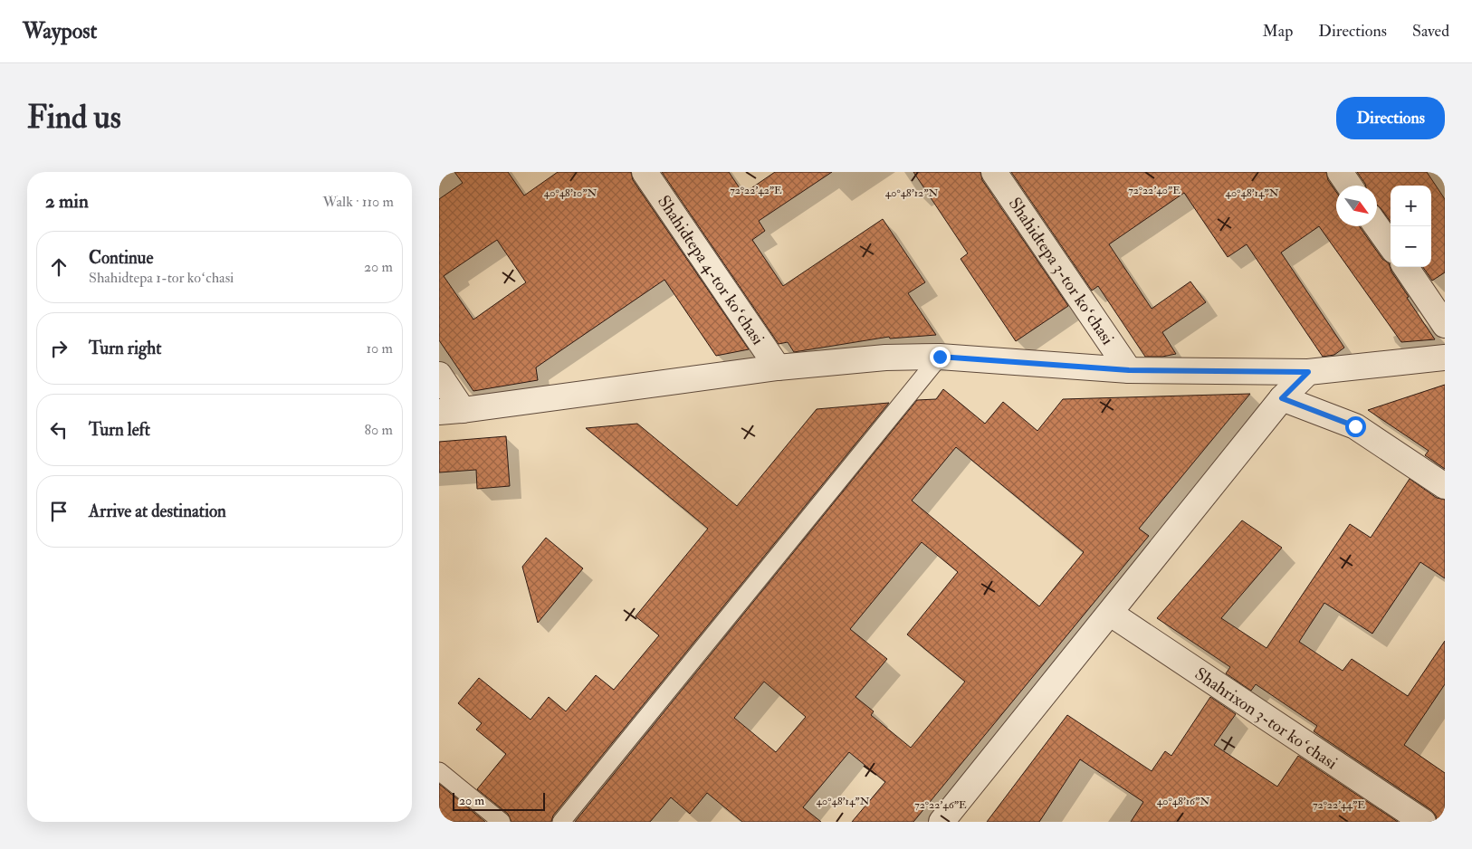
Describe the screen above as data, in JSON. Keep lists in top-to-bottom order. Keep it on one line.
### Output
{"streets":{"street":["Shahidtepa 4-tor koʻchasi","Shahidtepa 3-tor koʻchasi","Shahrixon 3-tor koʻchasi"]},"scale_bar":"20 m","north":"bottom right","page":{"header":"Waypost","nav":["Map","Directions","Saved"],"buttons":"Directions","title":"Find us","heading":["2 min","Walk · 110 m"],"map_buttons":["+","−"],"list":[["Continue","Shahidtepa 1-tor koʻchasi","20 m"],["Turn right","10 m"],["Turn left","80 m"],"Arrive at destination"],"scale":"20 m"},"coordinates":["72°22'40\"E","72°22'42\"E","40°48'10\"N","40°48'12\"N","40°48'14\"N","40°48'16\"N","72°22'46\"E","72°22'44\"E"]}
